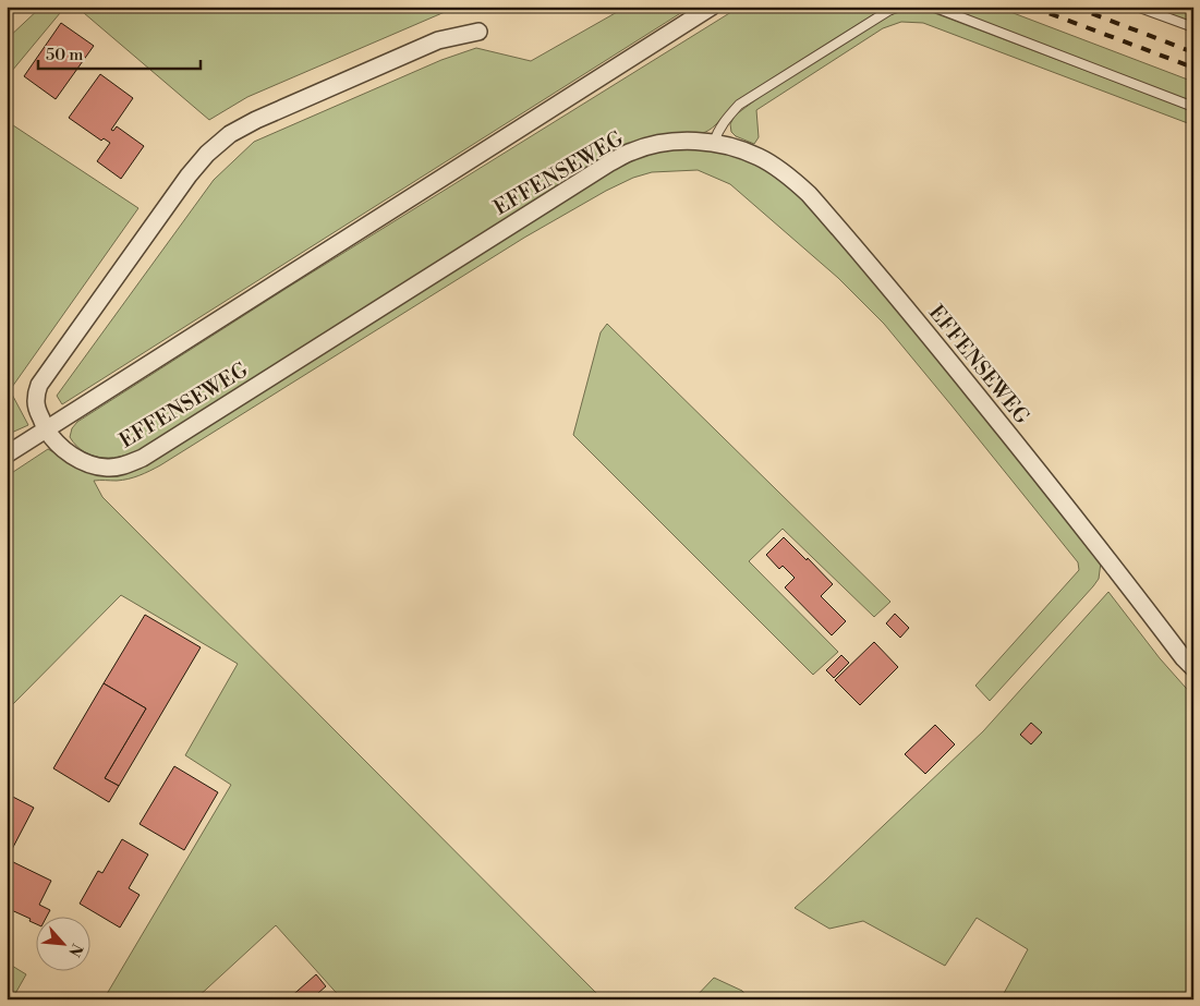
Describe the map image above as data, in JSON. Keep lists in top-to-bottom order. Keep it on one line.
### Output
{"streets":{"street":["EFFENSEWEG"]},"scale_bar":"50 m","north":"bottom right"}
